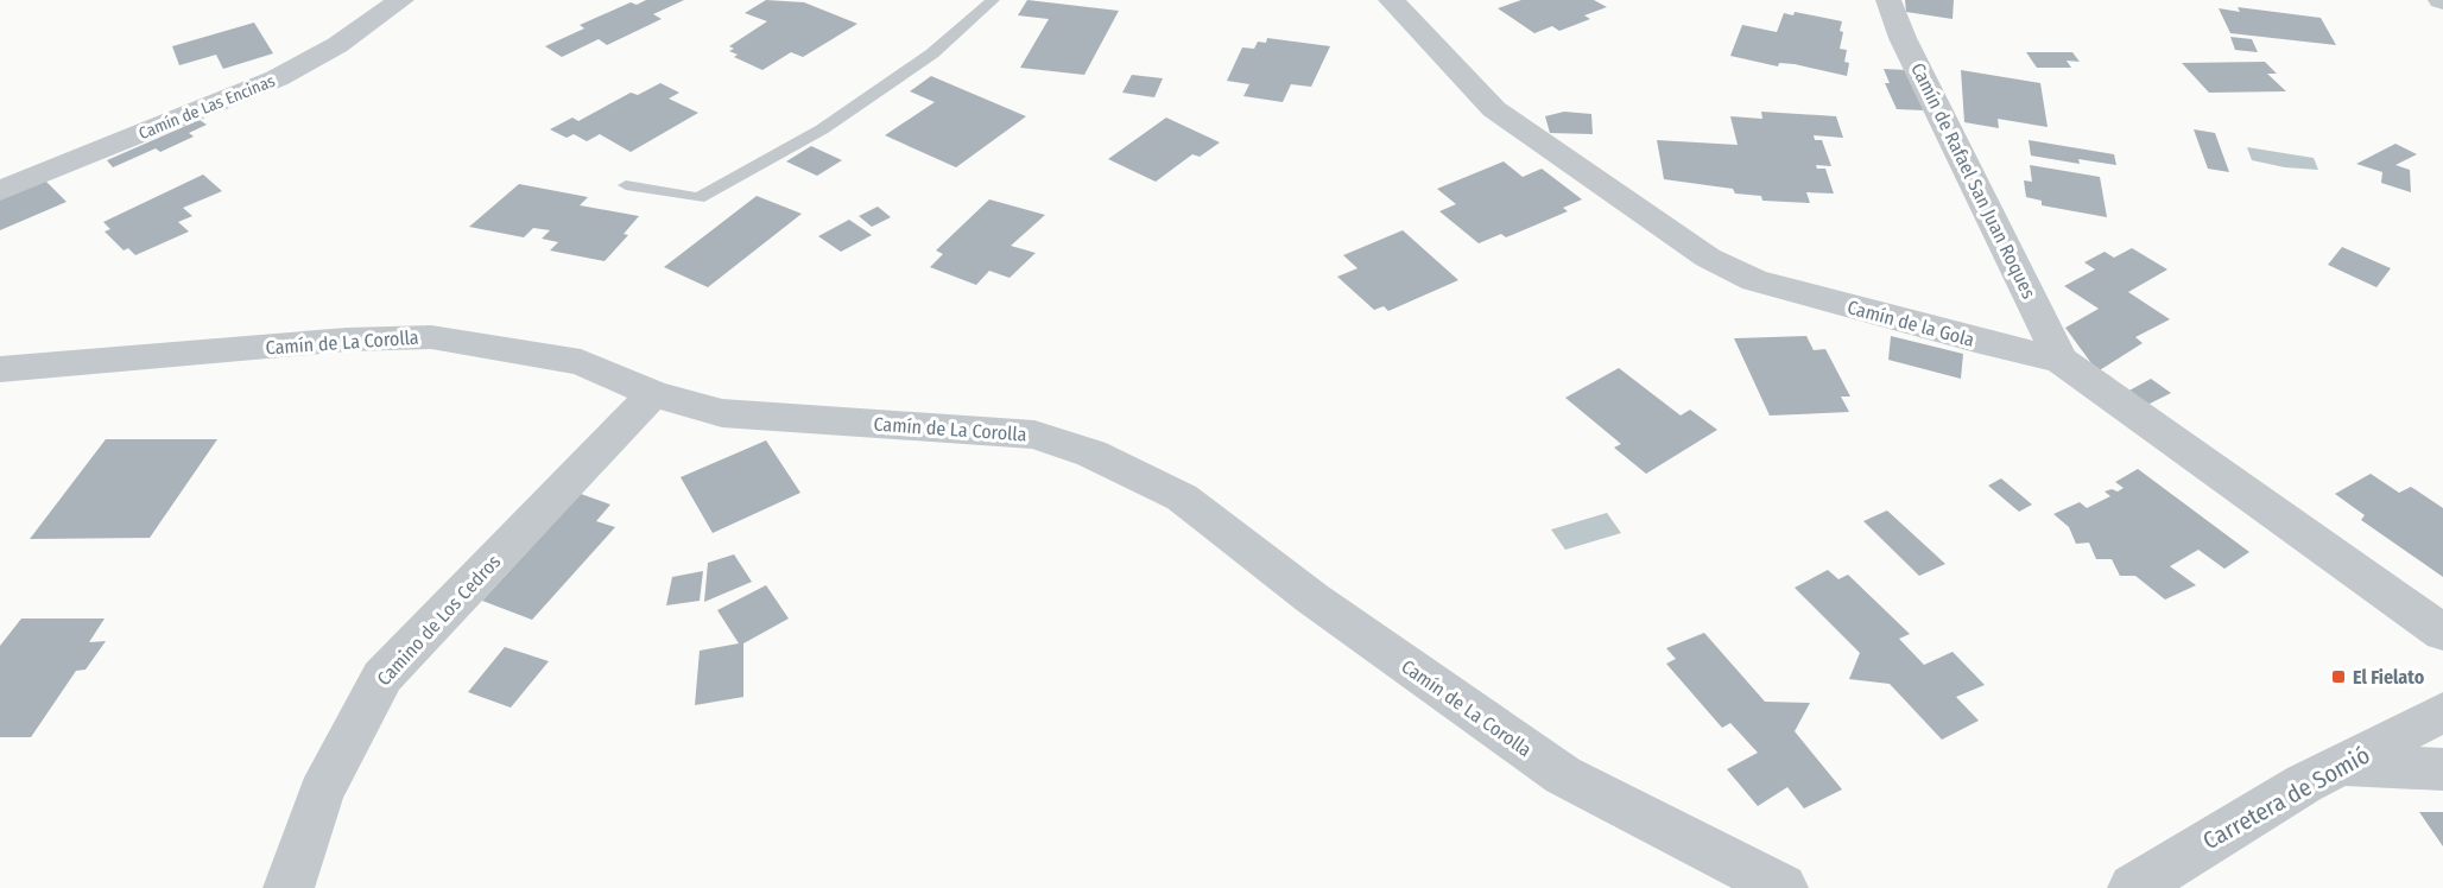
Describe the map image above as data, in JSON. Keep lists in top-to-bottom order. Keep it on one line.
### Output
{"streets":{"street":["Camín de Las Encinas","Camín de Rafael San Juan Roques","Camín de la Gola","Camín de La Corolla","Camino de Los Cedros","Carretera de Somió"]},"crossings":[["Camín de Rafael San Juan Roques","Camín de la Gola"],["Camín de La Corolla","Camino de Los Cedros"]],"places":{"transit":["El Fielato"]}}
